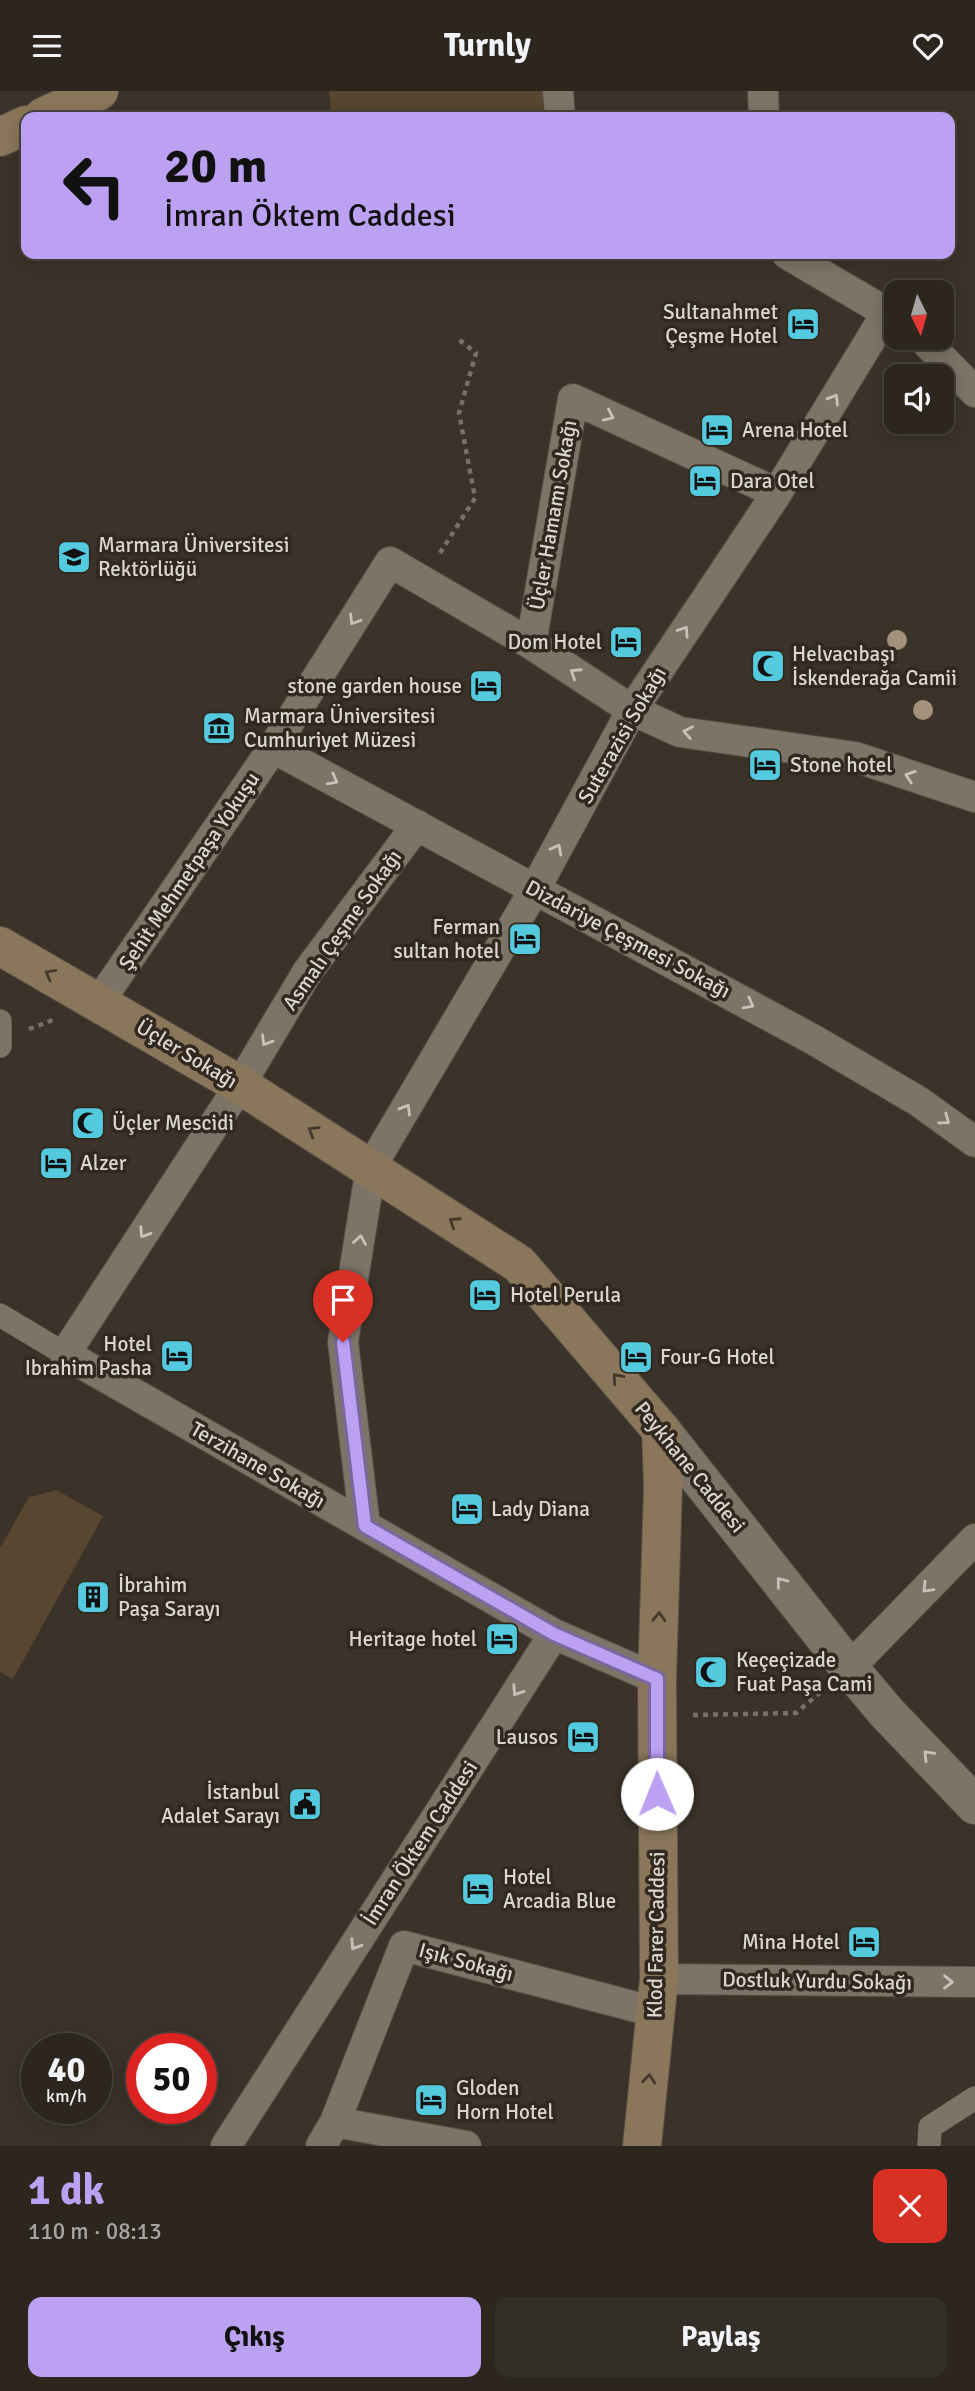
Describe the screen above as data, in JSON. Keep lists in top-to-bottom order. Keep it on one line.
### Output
{"streets":{"main road":["Üçler Sokağı","Peykhane Caddesi","Klod Farer Caddesi"],"street":["Üçler Hamamı Sokağı","Suterazisi Sokağı","Şehit Mehmetpaşa Yokuşu","Asmalı Çeşme Sokağı","Dizdariye Çeşmesi Sokağı","Terzihane Sokağı","İmran Öktem Caddesi","Işık Sokağı","Dostluk Yurdu Sokağı"]},"crossings":[["Üçler Hamamı Sokağı","Suterazisi Sokağı"],["Üçler Hamamı Sokağı","Şehit Mehmetpaşa Yokuşu"],["Suterazisi Sokağı","Dizdariye Çeşmesi Sokağı"],["Suterazisi Sokağı","Üçler Sokağı"],["Suterazisi Sokağı","Peykhane Caddesi"],["Şehit Mehmetpaşa Yokuşu","Dizdariye Çeşmesi Sokağı"],["Şehit Mehmetpaşa Yokuşu","Üçler Sokağı"],["Asmalı Çeşme Sokağı","Dizdariye Çeşmesi Sokağı"],["Asmalı Çeşme Sokağı","Üçler Sokağı"],["Asmalı Çeşme Sokağı","Terzihane Sokağı"],["Üçler Sokağı","Peykhane Caddesi"],["Terzihane Sokağı","İmran Öktem Caddesi"],["Peykhane Caddesi","Klod Farer Caddesi"],["Klod Farer Caddesi","Işık Sokağı"],["Klod Farer Caddesi","Dostluk Yurdu Sokağı"],["Işık Sokağı","Dostluk Yurdu Sokağı"]],"one_way":["Suterazisi Sokağı","Şehit Mehmetpaşa Yokuşu","Asmalı Çeşme Sokağı","Üçler Sokağı","Peykhane Caddesi","İmran Öktem Caddesi","Klod Farer Caddesi","Dostluk Yurdu Sokağı"],"places":{"hotel":["Sultanahmet Çeşme Hotel","Arena Hotel","Dara Otel","Dom Hotel","stone garden house","Stone hotel","Ferman sultan hotel","Alzer","Hotel Perula","Hotel Ibrahim Pasha","Four-G Hotel","Lady Diana","Heritage hotel","Lausos","Hotel Arcadia Blue","Mina Hotel","Gloden Horn Hotel"],"school or university":["Marmara Üniversitesi Rektörlüğü"],"mosque":["Helvacıbaşı İskenderağa Camii","Üçler Mescidi","Keçeçizade Fuat Paşa Cami"],"museum":["Marmara Üniversitesi Cumhuriyet Müzesi"],"building":["İbrahim Paşa Sarayı"],"public building":["İstanbul Adalet Sarayı"]},"north":"bottom","page":{"header":"Turnly","turn":["20 m","İmran Öktem Caddesi"],"speed":"40 km/h","limit":"50","heading":["1 dk","110 m · 08:13"],"buttons":["Çıkış","Paylaş"]}}
